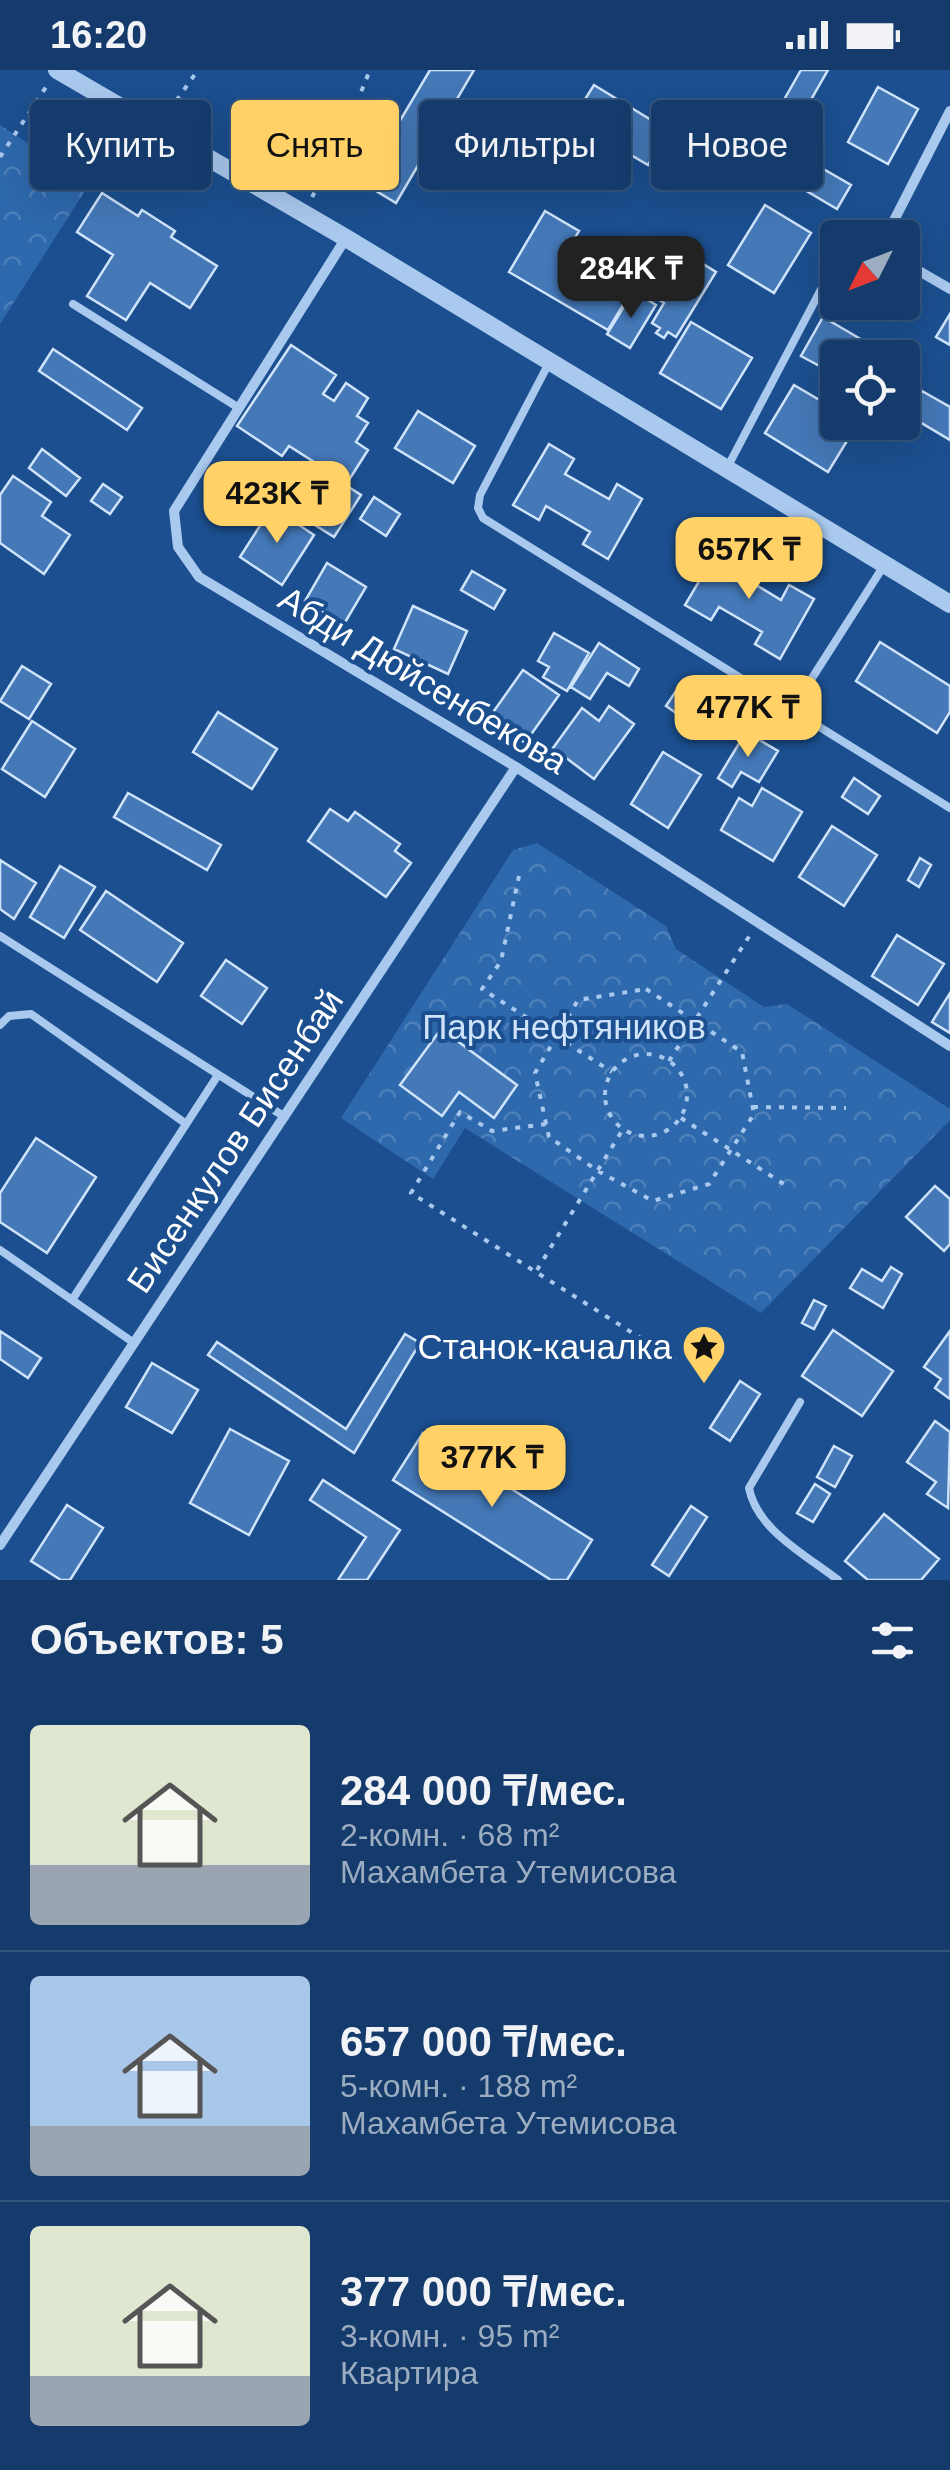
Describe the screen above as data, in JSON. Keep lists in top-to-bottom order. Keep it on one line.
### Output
{"streets":{"street":["Абди Дюйсенбекова","Бисенкулов Бисенбай"]},"crossings":[["Абди Дюйсенбекова","Бисенкулов Бисенбай"]],"parks":["Парк нефтяников"],"places":{"place":["Станок-качалка"]},"north":"bottom left","page":{"status":"16:20","chip":["Купить","Снять","Фильтры","Новое"],"price":["284K ₸","423K ₸","657K ₸","477K ₸","377K ₸"],"heading":"Объектов: 5","list":[{"name":"284 000 ₸/мес.","note":"2-комн. · 68 m² · Махамбета Утемисова"},{"name":"657 000 ₸/мес.","note":"5-комн. · 188 m² · Махамбета Утемисова"},{"name":"377 000 ₸/мес.","note":"3-комн. · 95 m² · Квартира"}]}}
